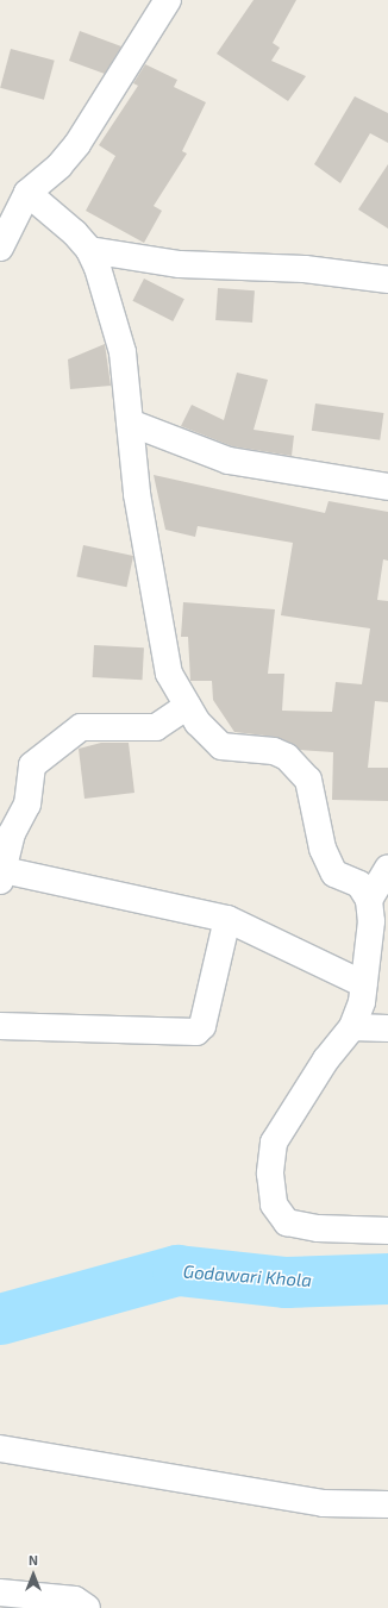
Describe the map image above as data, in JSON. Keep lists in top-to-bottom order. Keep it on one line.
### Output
{"water":["Godawari Khola"],"north":"top"}
